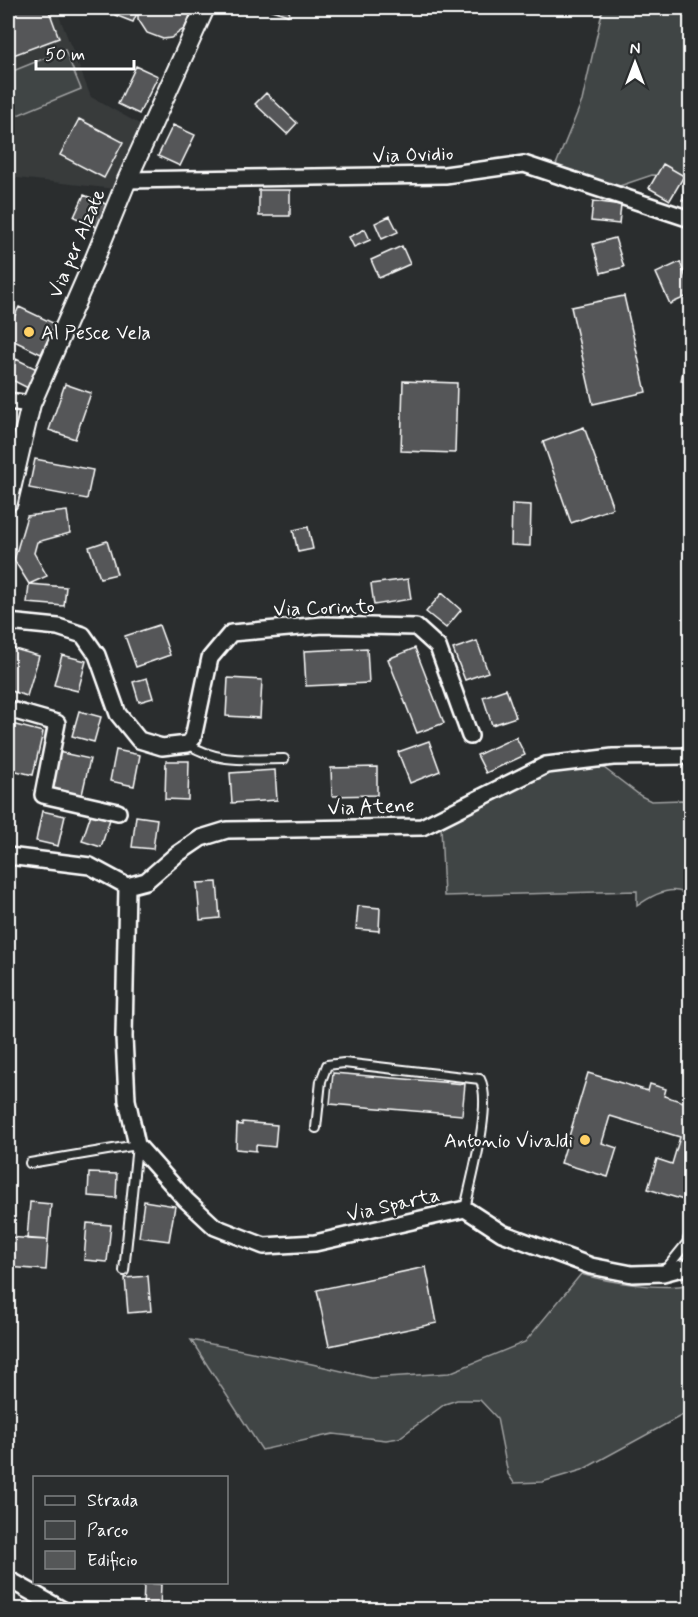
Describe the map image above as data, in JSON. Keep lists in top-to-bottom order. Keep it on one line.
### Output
{"streets":{"street":["Via Ovidio","Via per Alzate","Via Corinto","Via Atene","Via Sparta"]},"crossings":[["Via Ovidio","Via per Alzate"],["Via Atene","Via Sparta"]],"places":["Al Pesce Vela","Antonio Vivaldi"],"legend":["Strada","Parco","Edificio"],"scale_bar":"50 m","north":"top"}
